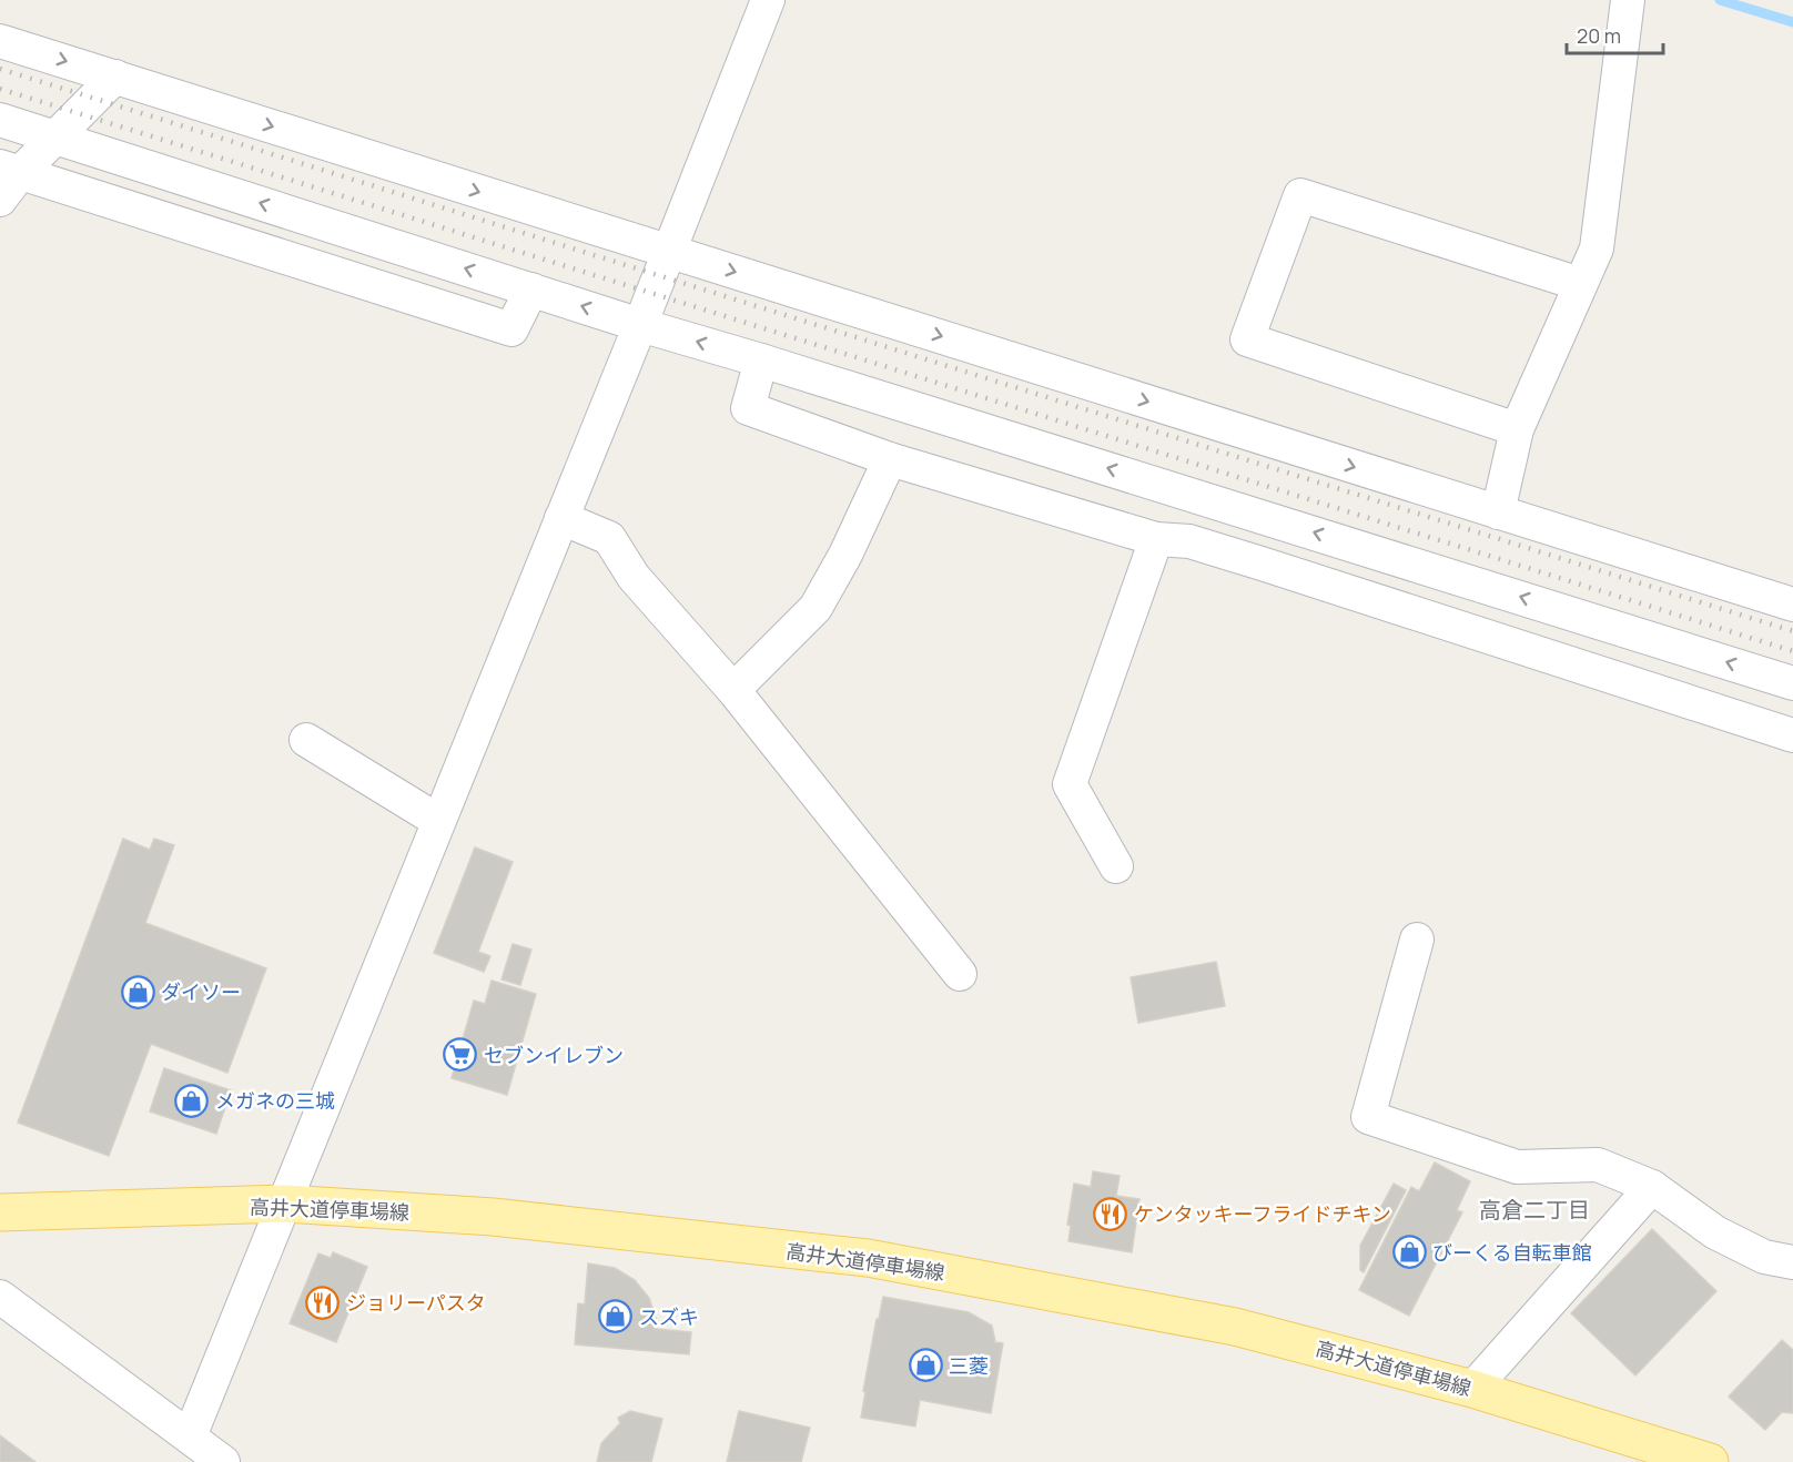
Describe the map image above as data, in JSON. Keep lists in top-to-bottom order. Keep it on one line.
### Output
{"streets":{"main road":["高井大道停車場線"]},"districts":["高倉二丁目"],"places":{"shop":["ダイソー","メガネの三城","びーくる自転車館","スズキ","三菱"],"supermarket":["セブンイレブン"],"restaurant":["ケンタッキーフライドチキン","ジョリーパスタ"]},"scale_bar":"20 m"}
